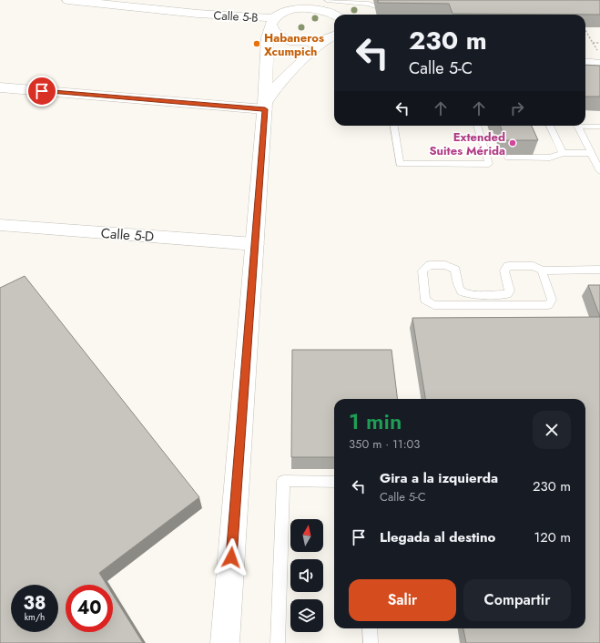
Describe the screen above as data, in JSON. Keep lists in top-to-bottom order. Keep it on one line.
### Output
{"streets":{"street":["Calle 5-B","Calle 5-D"]},"places":["Habaneros Xcumpich","Extended Suites Mérida"],"north":"top","page":{"turn":["230 m","Calle 5-C"],"heading":["1 min","350 m · 11:03"],"list":[{"name":"Gira a la izquierda","note":"Calle 5-C","value":"230 m"},{"name":"Llegada al destino","value":"120 m"}],"buttons":["Salir","Compartir"],"speed":"38 km/h","limit":"40"}}
